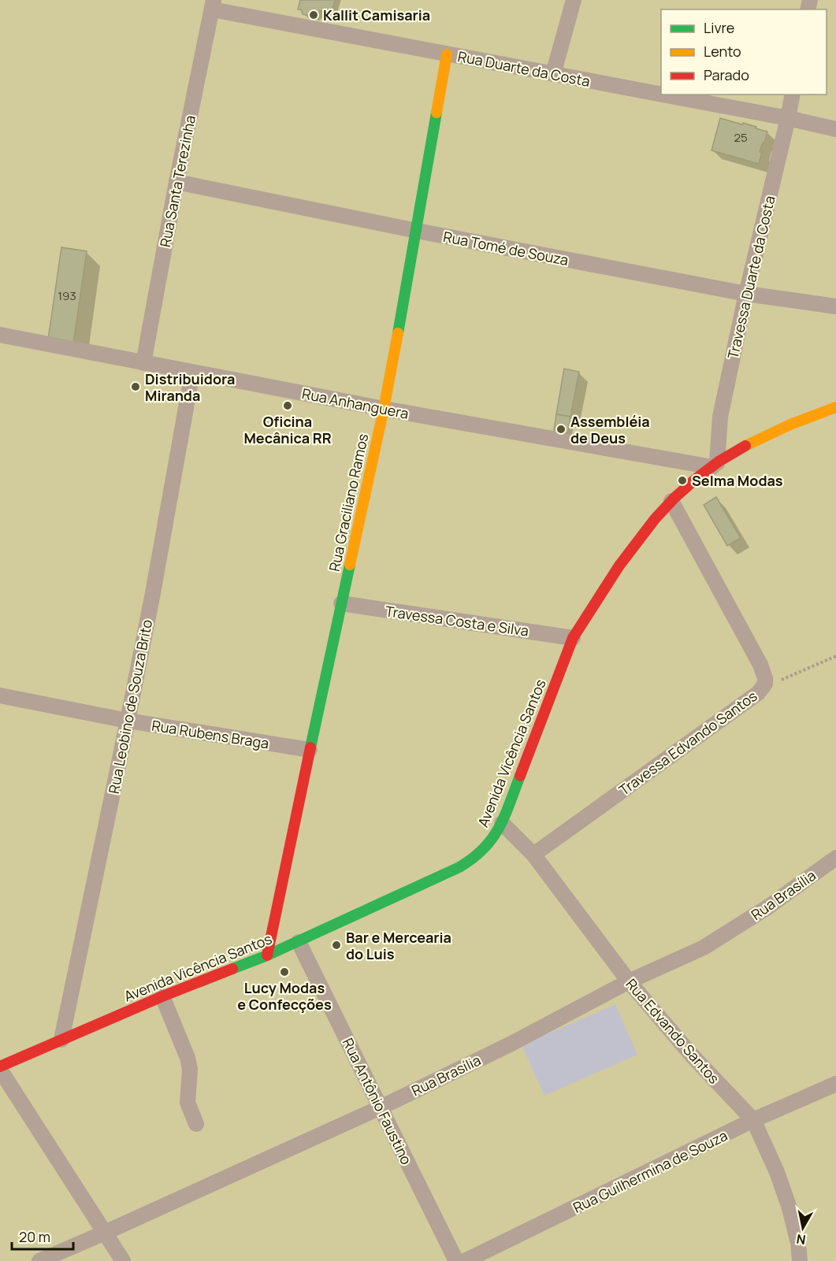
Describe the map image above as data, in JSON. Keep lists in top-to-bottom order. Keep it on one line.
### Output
{"streets":{"street":["Rua Duarte da Costa","Rua Santa Terezinha","Rua Tomé de Souza","Travessa Duarte da Costa","Rua Anhanguera","Rua Graciliano Ramos","Travessa Costa e Silva","Rua Leobino de Souza Brito","Rua Rubens Braga","Travessa Edvando Santos","Avenida Vicência Santos","Rua Brasília","Rua Edvando Santos","Rua Antônio Faustino","Rua Guilhermina de Souza"]},"crossings":[["Rua Duarte da Costa","Rua Santa Terezinha"],["Rua Duarte da Costa","Travessa Duarte da Costa"],["Rua Duarte da Costa","Rua Graciliano Ramos"],["Rua Santa Terezinha","Rua Tomé de Souza"],["Rua Santa Terezinha","Rua Anhanguera"],["Rua Tomé de Souza","Travessa Duarte da Costa"],["Rua Tomé de Souza","Rua Graciliano Ramos"],["Travessa Duarte da Costa","Rua Anhanguera"],["Travessa Duarte da Costa","Avenida Vicência Santos"],["Rua Anhanguera","Rua Graciliano Ramos"],["Rua Anhanguera","Rua Leobino de Souza Brito"],["Rua Anhanguera","Avenida Vicência Santos"],["Rua Graciliano Ramos","Travessa Costa e Silva"],["Rua Graciliano Ramos","Rua Rubens Braga"],["Rua Graciliano Ramos","Avenida Vicência Santos"],["Travessa Costa e Silva","Avenida Vicência Santos"],["Rua Leobino de Souza Brito","Rua Rubens Braga"],["Rua Leobino de Souza Brito","Avenida Vicência Santos"],["Travessa Edvando Santos","Avenida Vicência Santos"],["Travessa Edvando Santos","Rua Edvando Santos"],["Avenida Vicência Santos","Rua Edvando Santos"],["Avenida Vicência Santos","Rua Antônio Faustino"],["Rua Brasília","Rua Edvando Santos"],["Rua Brasília","Rua Antônio Faustino"],["Rua Edvando Santos","Rua Guilhermina de Souza"]],"places":["Kallit Camisaria","Distribuidora Miranda","Oficina Mecânica RR","Assembléia de Deus","Selma Modas","Bar e Mercearia do Luis","Lucy Modas e Confecções"],"house_numbers":["25","193"],"legend":["Livre","Lento","Parado"],"scale_bar":"20 m","north":"bottom"}
